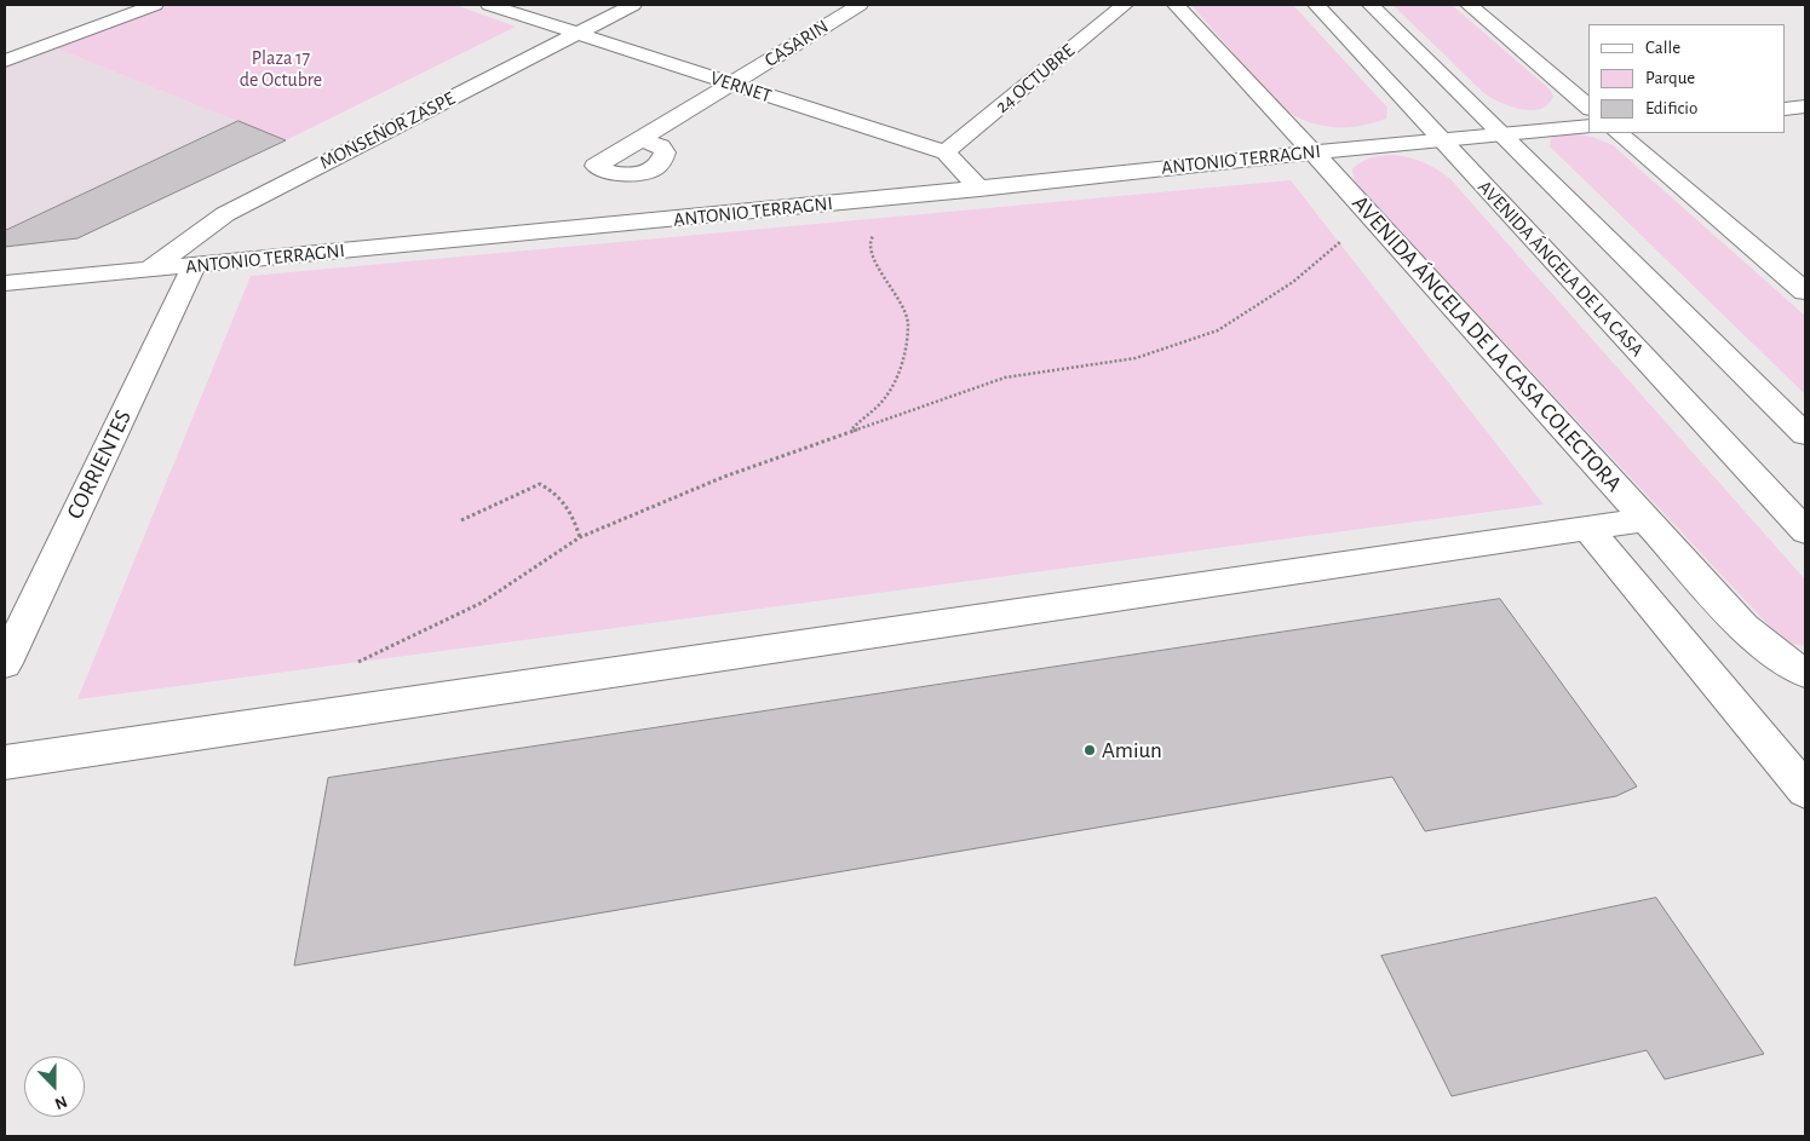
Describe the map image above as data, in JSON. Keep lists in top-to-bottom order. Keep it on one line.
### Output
{"streets":{"street":["CASARIN","24 OCTUBRE","VERNET","MONSEÑOR ZASPE","ANTONIO TERRAGNI","AVENIDA ÁNGELA DE LA CASA","AVENIDA ÁNGELA DE LA CASA COLECTORA","CORRIENTES"]},"crossings":[["CASARIN","VERNET"],["24 OCTUBRE","VERNET"],["VERNET","MONSEÑOR ZASPE"],["VERNET","ANTONIO TERRAGNI"],["MONSEÑOR ZASPE","ANTONIO TERRAGNI"],["ANTONIO TERRAGNI","AVENIDA ÁNGELA DE LA CASA"],["ANTONIO TERRAGNI","AVENIDA ÁNGELA DE LA CASA COLECTORA"],["ANTONIO TERRAGNI","CORRIENTES"]],"parks":["Plaza 17 de Octubre"],"places":["Amiun"],"legend":["Calle","Parque","Edificio"],"north":"bottom"}
